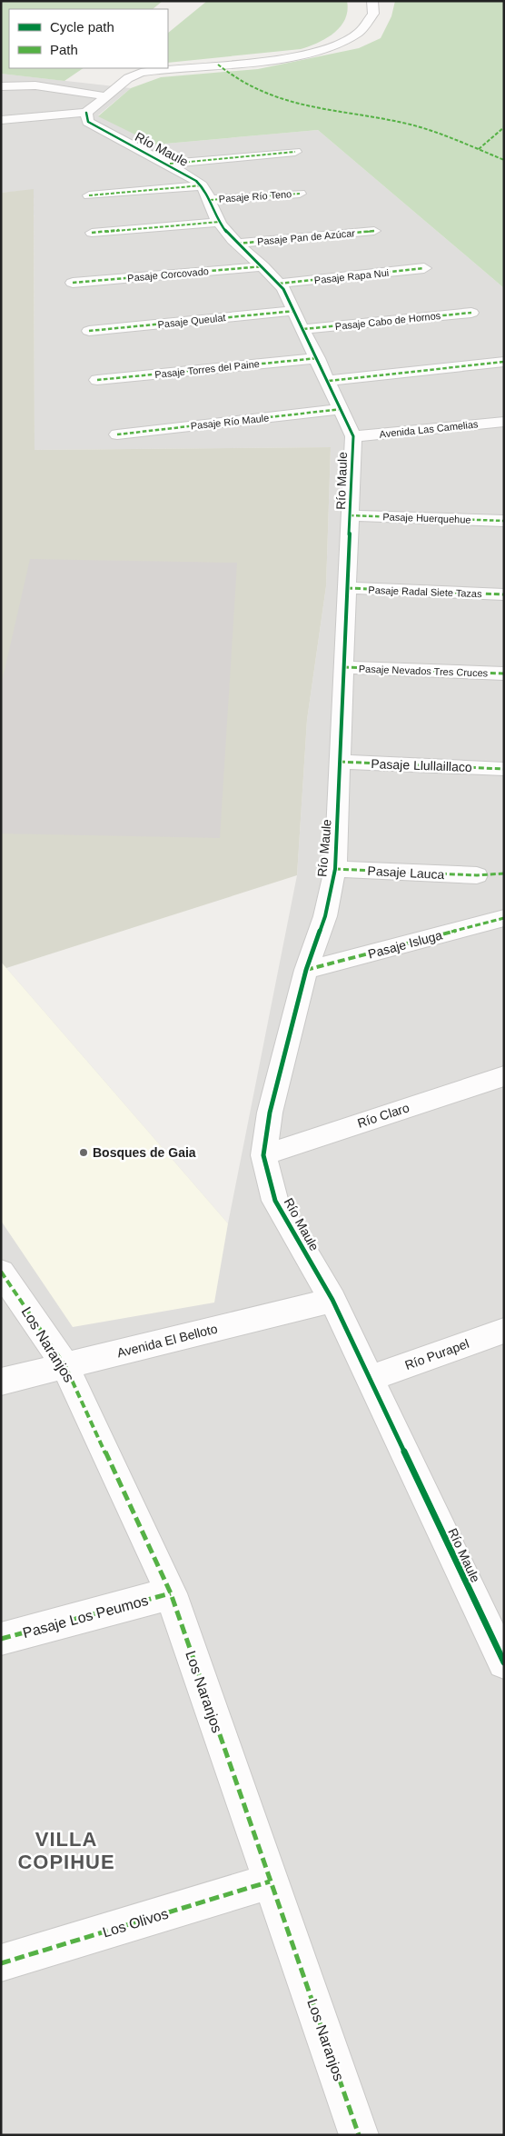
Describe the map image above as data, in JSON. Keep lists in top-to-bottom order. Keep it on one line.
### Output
{"streets":{"street":["Río Maule","Pasaje Río Teno","Pasaje Pan de Azúcar","Pasaje Corcovado","Pasaje Rapa Nui","Pasaje Queulat","Pasaje Cabo de Hornos","Pasaje Torres del Paine","Pasaje Río Maule","Avenida Las Camelias","Pasaje Huerquehue","Pasaje Radal Siete Tazas","Pasaje Nevados Tres Cruces","Pasaje Llullaillaco","Pasaje Lauca","Pasaje Isluga","Río Claro","Avenida El Belloto","Los Naranjos","Río Purapel","Pasaje Los Peumos","Los Olivos"]},"crossings":[["Río Maule","Pasaje Río Teno"],["Río Maule","Pasaje Pan de Azúcar"],["Río Maule","Pasaje Corcovado"],["Río Maule","Pasaje Rapa Nui"],["Río Maule","Pasaje Queulat"],["Río Maule","Pasaje Cabo de Hornos"],["Río Maule","Pasaje Torres del Paine"],["Río Maule","Pasaje Río Maule"],["Río Maule","Avenida Las Camelias"],["Río Maule","Pasaje Huerquehue"],["Río Maule","Pasaje Radal Siete Tazas"],["Río Maule","Pasaje Nevados Tres Cruces"],["Río Maule","Pasaje Llullaillaco"],["Río Maule","Pasaje Lauca"],["Río Maule","Pasaje Isluga"],["Río Maule","Río Claro"],["Río Maule","Avenida El Belloto"],["Río Maule","Río Purapel"],["Avenida El Belloto","Los Naranjos"],["Los Naranjos","Pasaje Los Peumos"],["Los Naranjos","Los Olivos"]],"districts":["VILLA COPIHUE"],"places":["Bosques de Gaia"],"legend":["Cycle path","Path"]}
